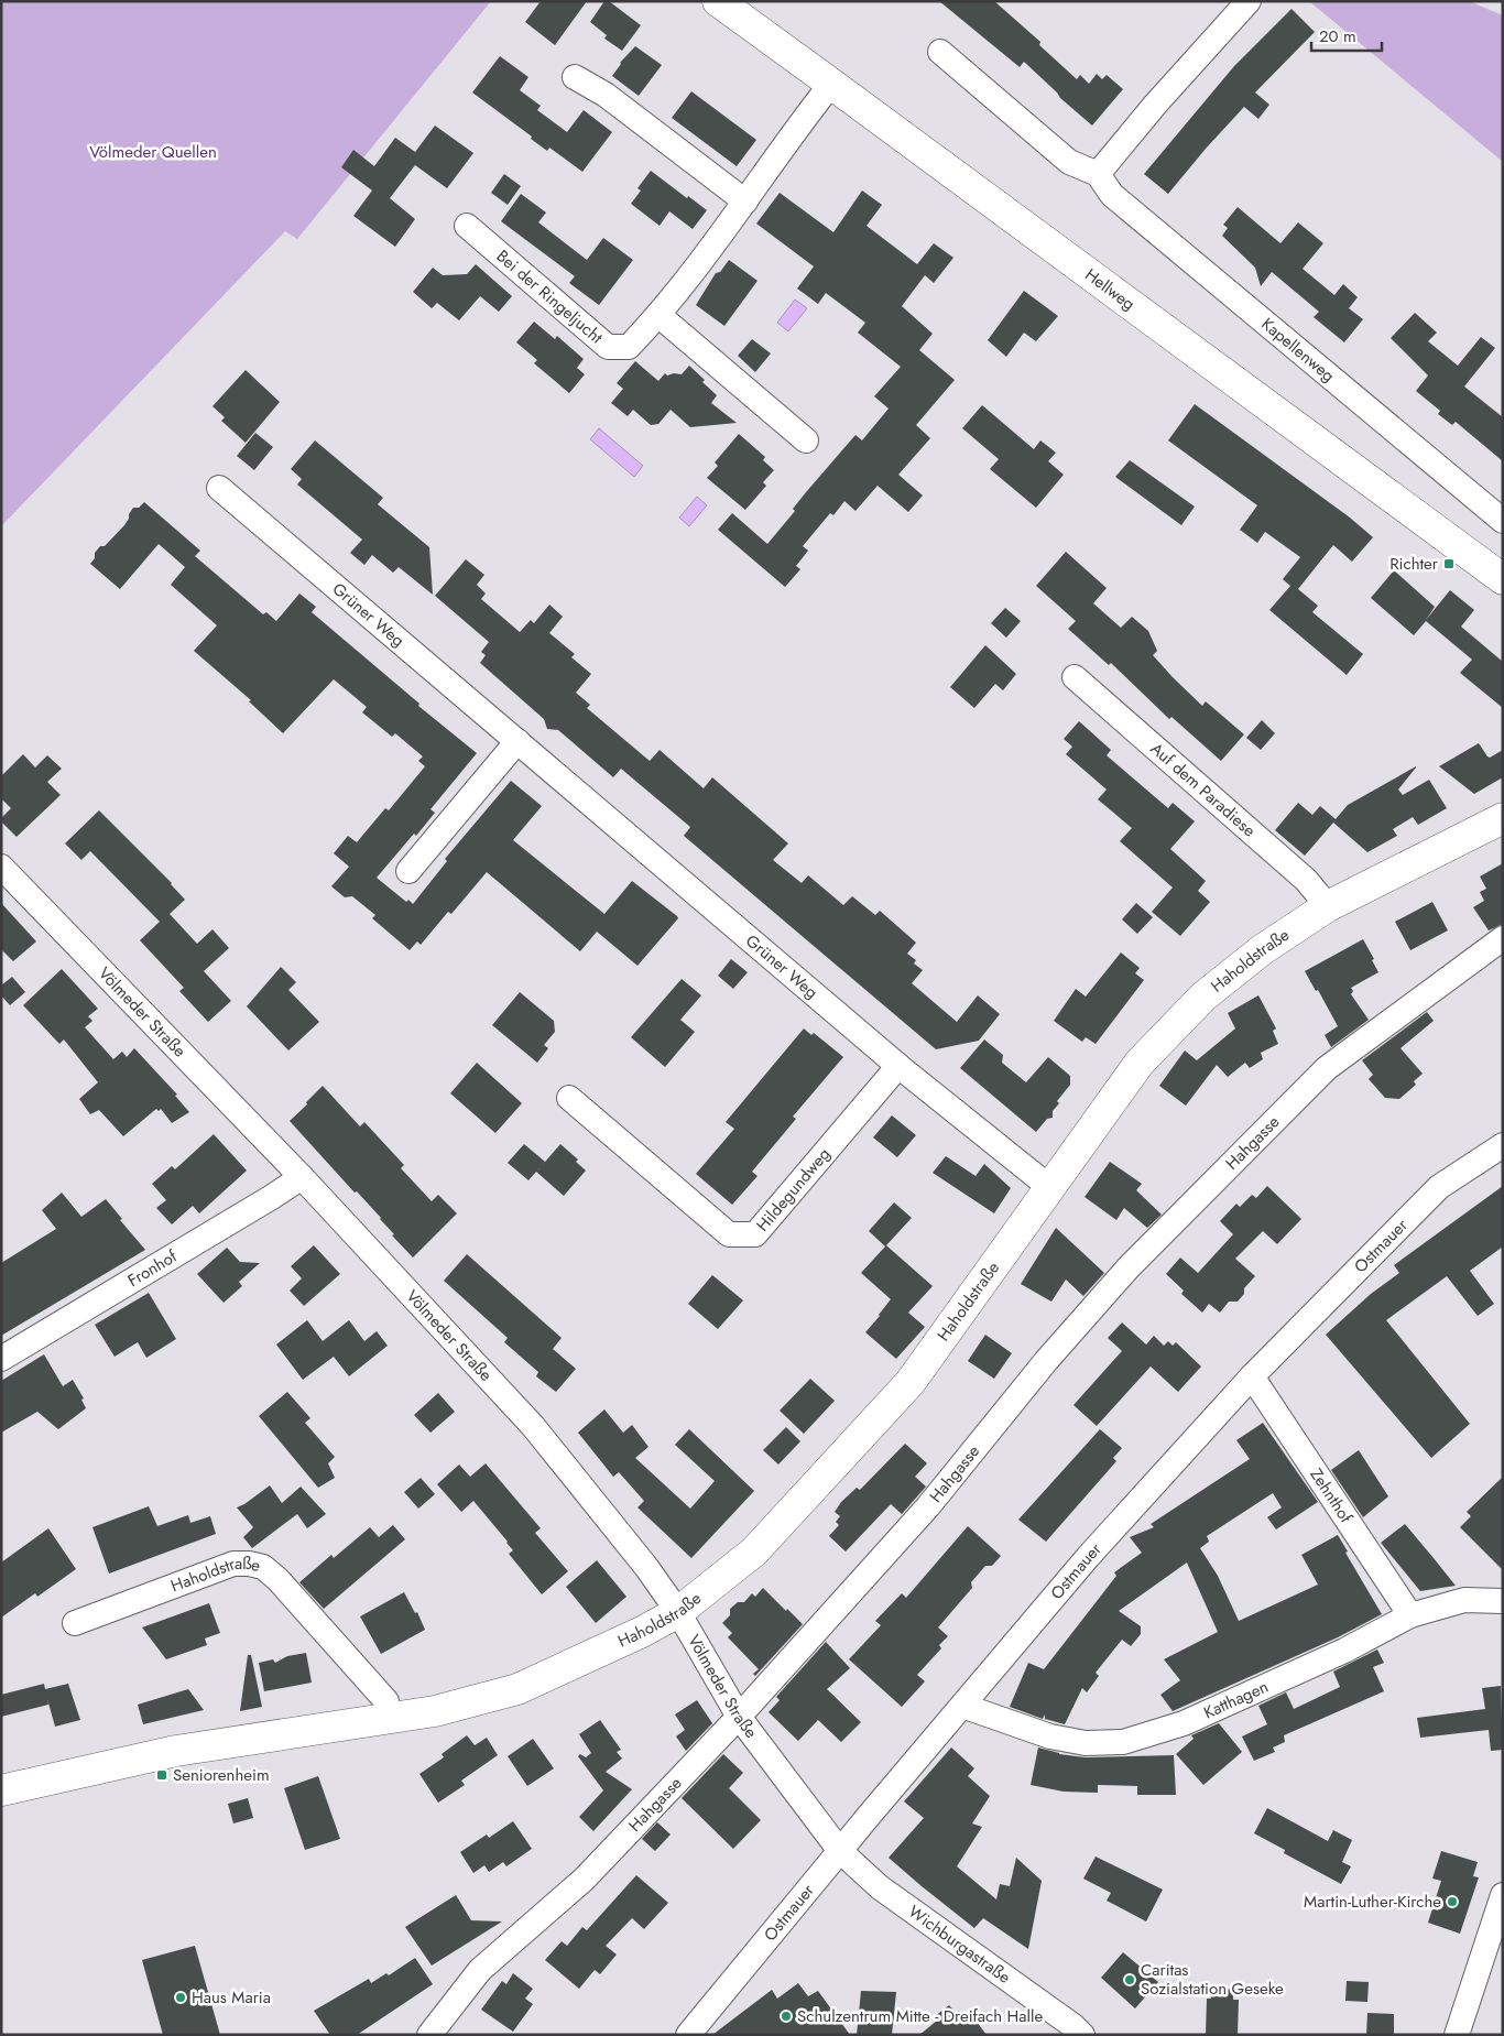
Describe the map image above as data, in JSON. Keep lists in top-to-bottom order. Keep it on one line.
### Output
{"streets":{"street":["Hellweg","Bei der Ringeljucht","Kapellenweg","Grüner Weg","Auf dem Paradiese","Haholdstraße","Völmeder Straße","Hahgasse","Hildegundweg","Ostmauer","Fronhof","Zehnthof","Katthagen","Wichburgastraße"]},"crossings":[["Hellweg","Bei der Ringeljucht"],["Grüner Weg","Haholdstraße"],["Grüner Weg","Hildegundweg"],["Auf dem Paradiese","Haholdstraße"],["Haholdstraße","Völmeder Straße"],["Völmeder Straße","Hahgasse"],["Völmeder Straße","Ostmauer"],["Völmeder Straße","Fronhof"],["Völmeder Straße","Wichburgastraße"],["Ostmauer","Zehnthof"],["Ostmauer","Katthagen"],["Ostmauer","Wichburgastraße"],["Zehnthof","Katthagen"]],"parks":["Völmeder Quellen"],"places":{"transit":["Richter","Seniorenheim"],"other":["Martin-Luther-Kirche","Caritas Sozialstation Geseke","Haus Maria","Schulzentrum Mitte - Dreifach Halle"]},"scale_bar":"20 m"}
